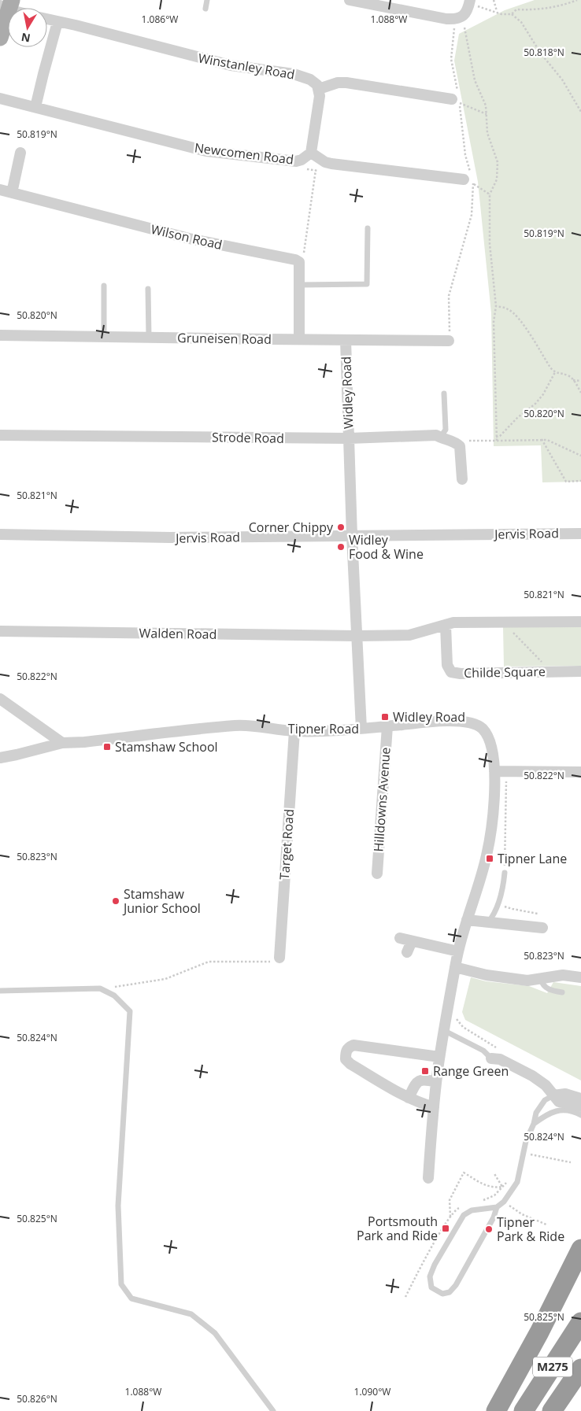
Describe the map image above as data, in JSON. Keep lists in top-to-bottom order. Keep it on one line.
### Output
{"streets":{"highway":["M275"],"street":["Winstanley Road","Newcomen Road","Wilson Road","Gruneisen Road","Widley Road","Strode Road","Jervis Road","Walden Road","Childe Square","Tipner Road","Hilldowns Avenue","Target Road"]},"crossings":[["Wilson Road","Gruneisen Road"],["Gruneisen Road","Widley Road"],["Widley Road","Strode Road"],["Widley Road","Jervis Road"],["Widley Road","Walden Road"],["Widley Road","Tipner Road"],["Tipner Road","Hilldowns Avenue"],["Tipner Road","Target Road"]],"places":{"other":["Corner Chippy","Widley Food & Wine","Stamshaw Junior School","Tipner Park & Ride"],"transit":["Widley Road","Stamshaw School","Tipner Lane","Range Green","Portsmouth Park and Ride"]},"north":"bottom","coordinates":["1.086°W","1.088°W","50.818°N","50.819°N","50.820°N","50.821°N","50.822°N","50.823°N","50.824°N","50.825°N","1.090°W","50.826°N"]}
